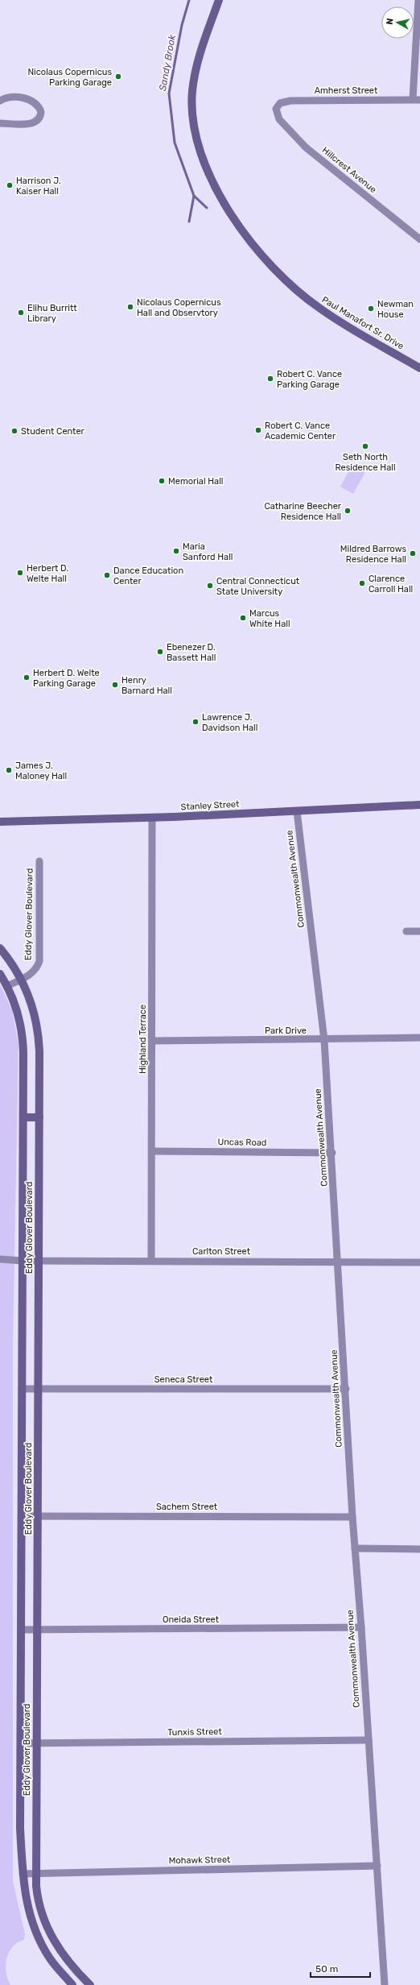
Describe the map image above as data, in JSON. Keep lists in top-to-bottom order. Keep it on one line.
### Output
{"streets":{"street":["Amherst Street","Hillcrest Avenue","Paul Manafort Sr. Drive","Stanley Street","Commonwealth Avenue","Eddy Glover Boulevard","Park Drive","Highland Terrace","Uncas Road","Carlton Street","Seneca Street","Sachem Street","Oneida Street","Tunxis Street","Mohawk Street"]},"crossings":[["Amherst Street","Hillcrest Avenue"],["Stanley Street","Commonwealth Avenue"],["Stanley Street","Highland Terrace"],["Commonwealth Avenue","Park Drive"],["Commonwealth Avenue","Uncas Road"],["Commonwealth Avenue","Carlton Street"],["Commonwealth Avenue","Seneca Street"],["Commonwealth Avenue","Sachem Street"],["Commonwealth Avenue","Oneida Street"],["Commonwealth Avenue","Tunxis Street"],["Commonwealth Avenue","Mohawk Street"],["Eddy Glover Boulevard","Carlton Street"],["Eddy Glover Boulevard","Seneca Street"],["Eddy Glover Boulevard","Sachem Street"],["Eddy Glover Boulevard","Oneida Street"],["Eddy Glover Boulevard","Tunxis Street"],["Eddy Glover Boulevard","Mohawk Street"],["Park Drive","Highland Terrace"],["Highland Terrace","Uncas Road"],["Highland Terrace","Carlton Street"]],"water":["Sandy Brook"],"places":["Nicolaus Copernicus Parking Garage","Harrison J. Kaiser Hall","Nicolaus Copernicus Hall and Observtory","Newman House","Elihu Burritt Library","Robert C. Vance Parking Garage","Robert C. Vance Academic Center","Student Center","Seth North Residence Hall","Memorial Hall","Catharine Beecher Residence Hall","Maria Sanford Hall","Mildred Barrows Residence Hall","Herbert D. Welte Hall","Dance Education Center","Clarence Carroll Hall","Central Connecticut State University","Marcus White Hall","Ebenezer D. Bassett Hall","Herbert D. Welte Parking Garage","Henry Barnard Hall","Lawrence J. Davidson Hall","James J. Maloney Hall"],"scale_bar":"50 m","north":"left"}
